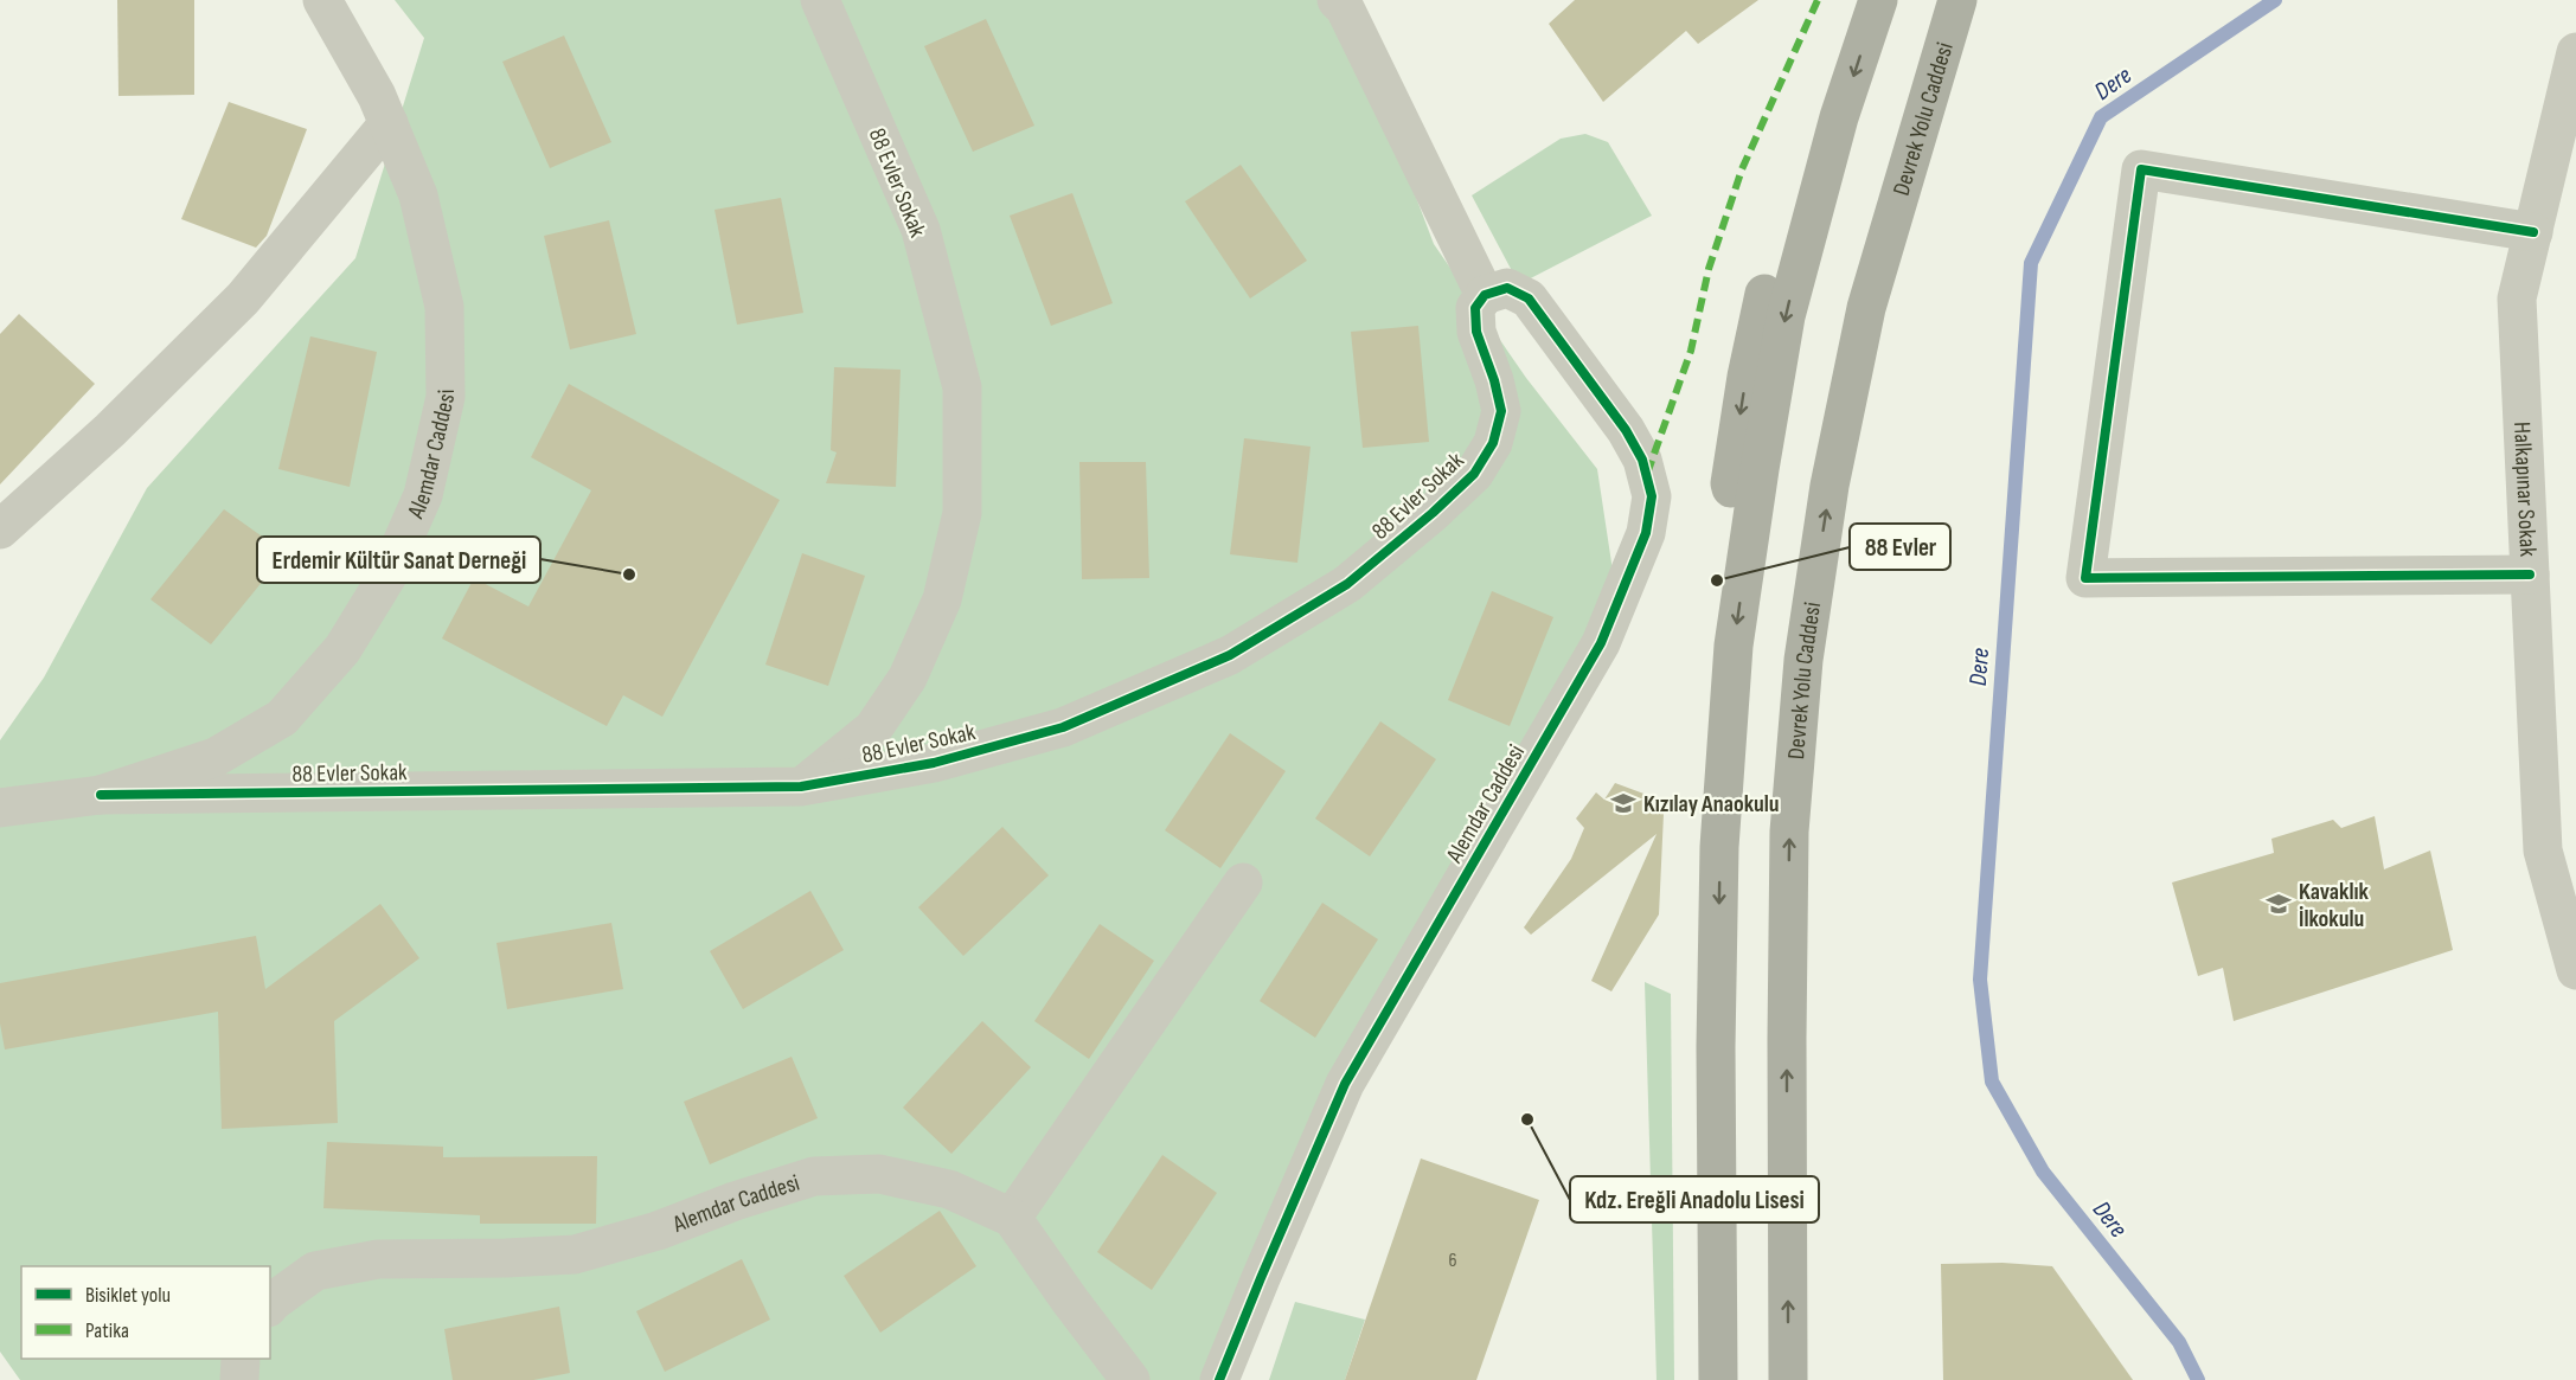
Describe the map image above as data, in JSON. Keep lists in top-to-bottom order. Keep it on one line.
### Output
{"streets":{"highway":["Devrek Yolu Caddesi"],"street":["88 Evler Sokak","Alemdar Caddesi","Halkapınar Sokak"]},"crossings":[["88 Evler Sokak","Alemdar Caddesi"]],"water":["Dere"],"places":{"other":["Erdemir Kültür Sanat Derneği","88 Evler","Kdz. Ereğli Anadolu Lisesi"],"school or university":["Kızılay Anaokulu","Kavaklık İlkokulu"]},"house_numbers":["6"],"legend":["Bisiklet yolu","Patika"]}
